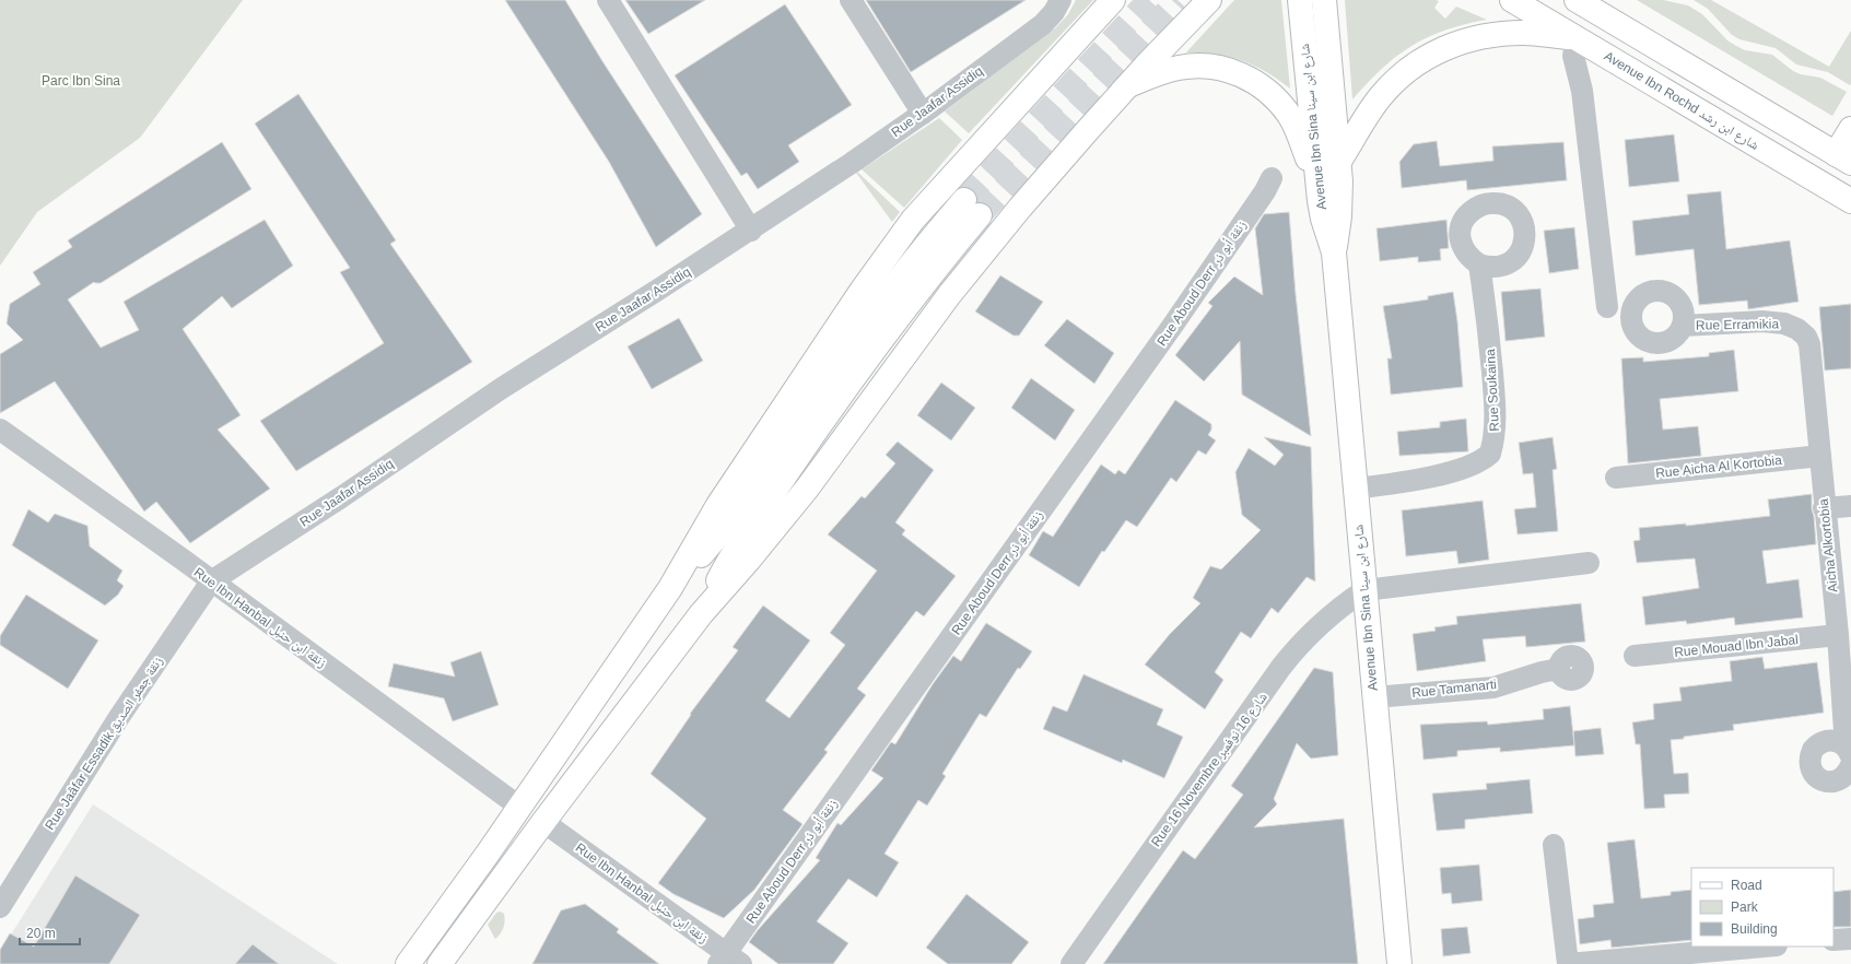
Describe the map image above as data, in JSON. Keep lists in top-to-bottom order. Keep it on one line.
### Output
{"streets":{"main road":["Avenue Ibn Rochd شارع ابن رشد","Avenue Ibn Sina شارع ابن سينا"],"street":["Rue Jaafar Assidiq","Rue Aboud Derr زنقة أبو ذر","Rue Erramikia","Rue Soukaina","Rue Aicha Al Kortobia","Aicha Alkortobia","Rue Ibn Hanbal زنقة ابن حنبل","Rue Mouad Ibn Jabal","Rue Tamanarti","Rue Jaâfar Essadik زنقة جعفر الصديق","Rue 16 Novembre شارع 16 نوفمبر"]},"crossings":[["Rue Jaafar Assidiq","Rue Ibn Hanbal زنقة ابن حنبل"],["Rue Jaafar Assidiq","Rue Jaâfar Essadik زنقة جعفر الصديق"],["Avenue Ibn Sina شارع ابن سينا","Rue Soukaina"],["Avenue Ibn Sina شارع ابن سينا","Rue Tamanarti"],["Avenue Ibn Sina شارع ابن سينا","Rue 16 Novembre شارع 16 نوفمبر"],["Rue Aboud Derr زنقة أبو ذر","Rue Ibn Hanbal زنقة ابن حنبل"],["Rue Erramikia","Aicha Alkortobia"],["Rue Aicha Al Kortobia","Aicha Alkortobia"],["Aicha Alkortobia","Rue Mouad Ibn Jabal"],["Rue Ibn Hanbal زنقة ابن حنبل","Rue Jaâfar Essadik زنقة جعفر الصديق"]],"parks":["Parc Ibn Sina"],"legend":["Road","Park","Building"],"scale_bar":"20 m"}
